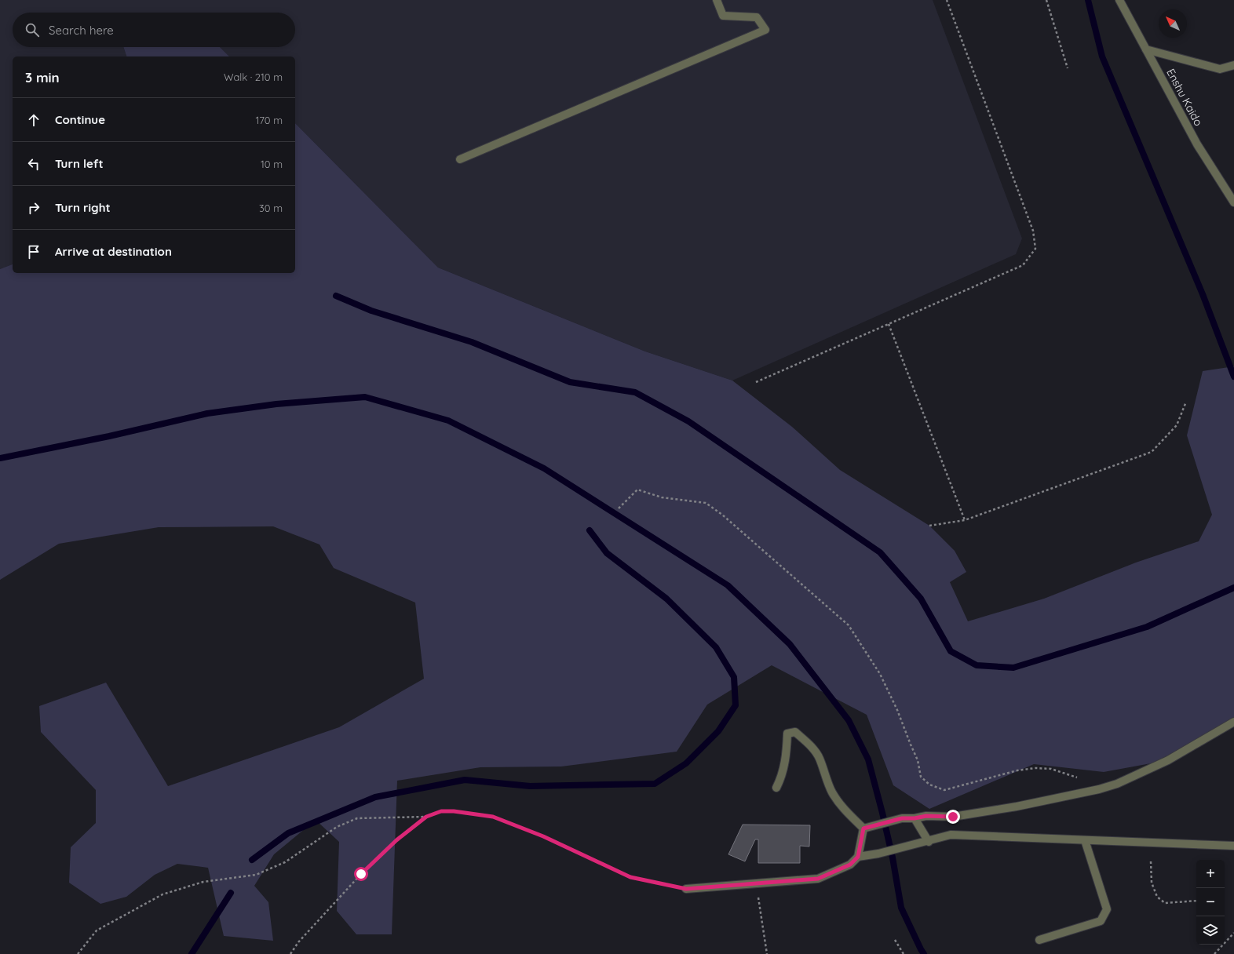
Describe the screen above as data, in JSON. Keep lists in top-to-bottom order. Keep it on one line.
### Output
{"streets":{"street":["Enshu Kaido"]},"north":"top left","page":{"search":"Search here","heading":["3 min","Walk · 210 m"],"list":[["Continue","170 m"],["Turn left","10 m"],["Turn right","30 m"],"Arrive at destination"],"map_buttons":["+","−"]}}
